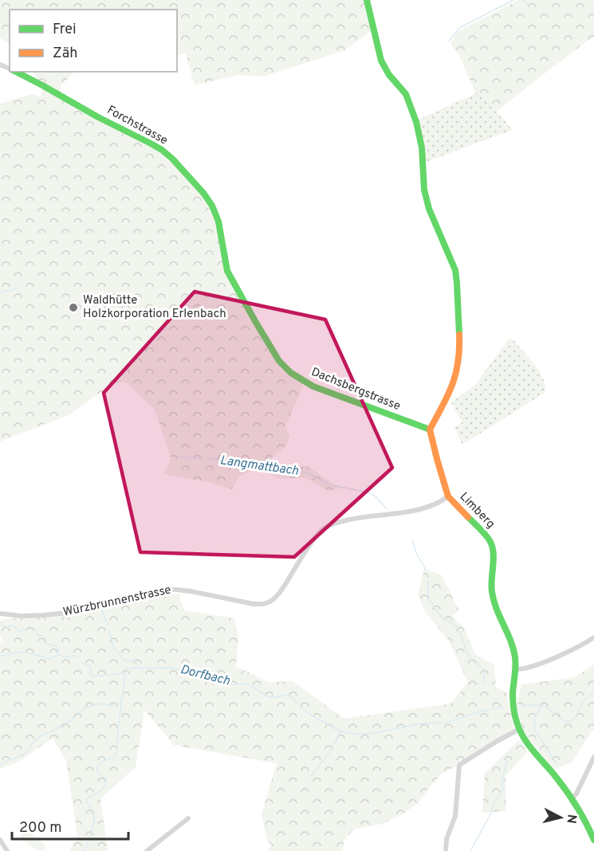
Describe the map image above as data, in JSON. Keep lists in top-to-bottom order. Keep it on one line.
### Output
{"streets":{"street":["Forchstrasse","Dachsbergstrasse","Limberg","Würzbrunnenstrasse"]},"crossings":[["Forchstrasse","Dachsbergstrasse"],["Dachsbergstrasse","Limberg"],["Limberg","Würzbrunnenstrasse"]],"water":["Langmattbach","Dorfbach"],"places":["Waldhütte Holzkorporation Erlenbach"],"legend":["Frei","Zäh"],"scale_bar":"200 m","north":"right"}
